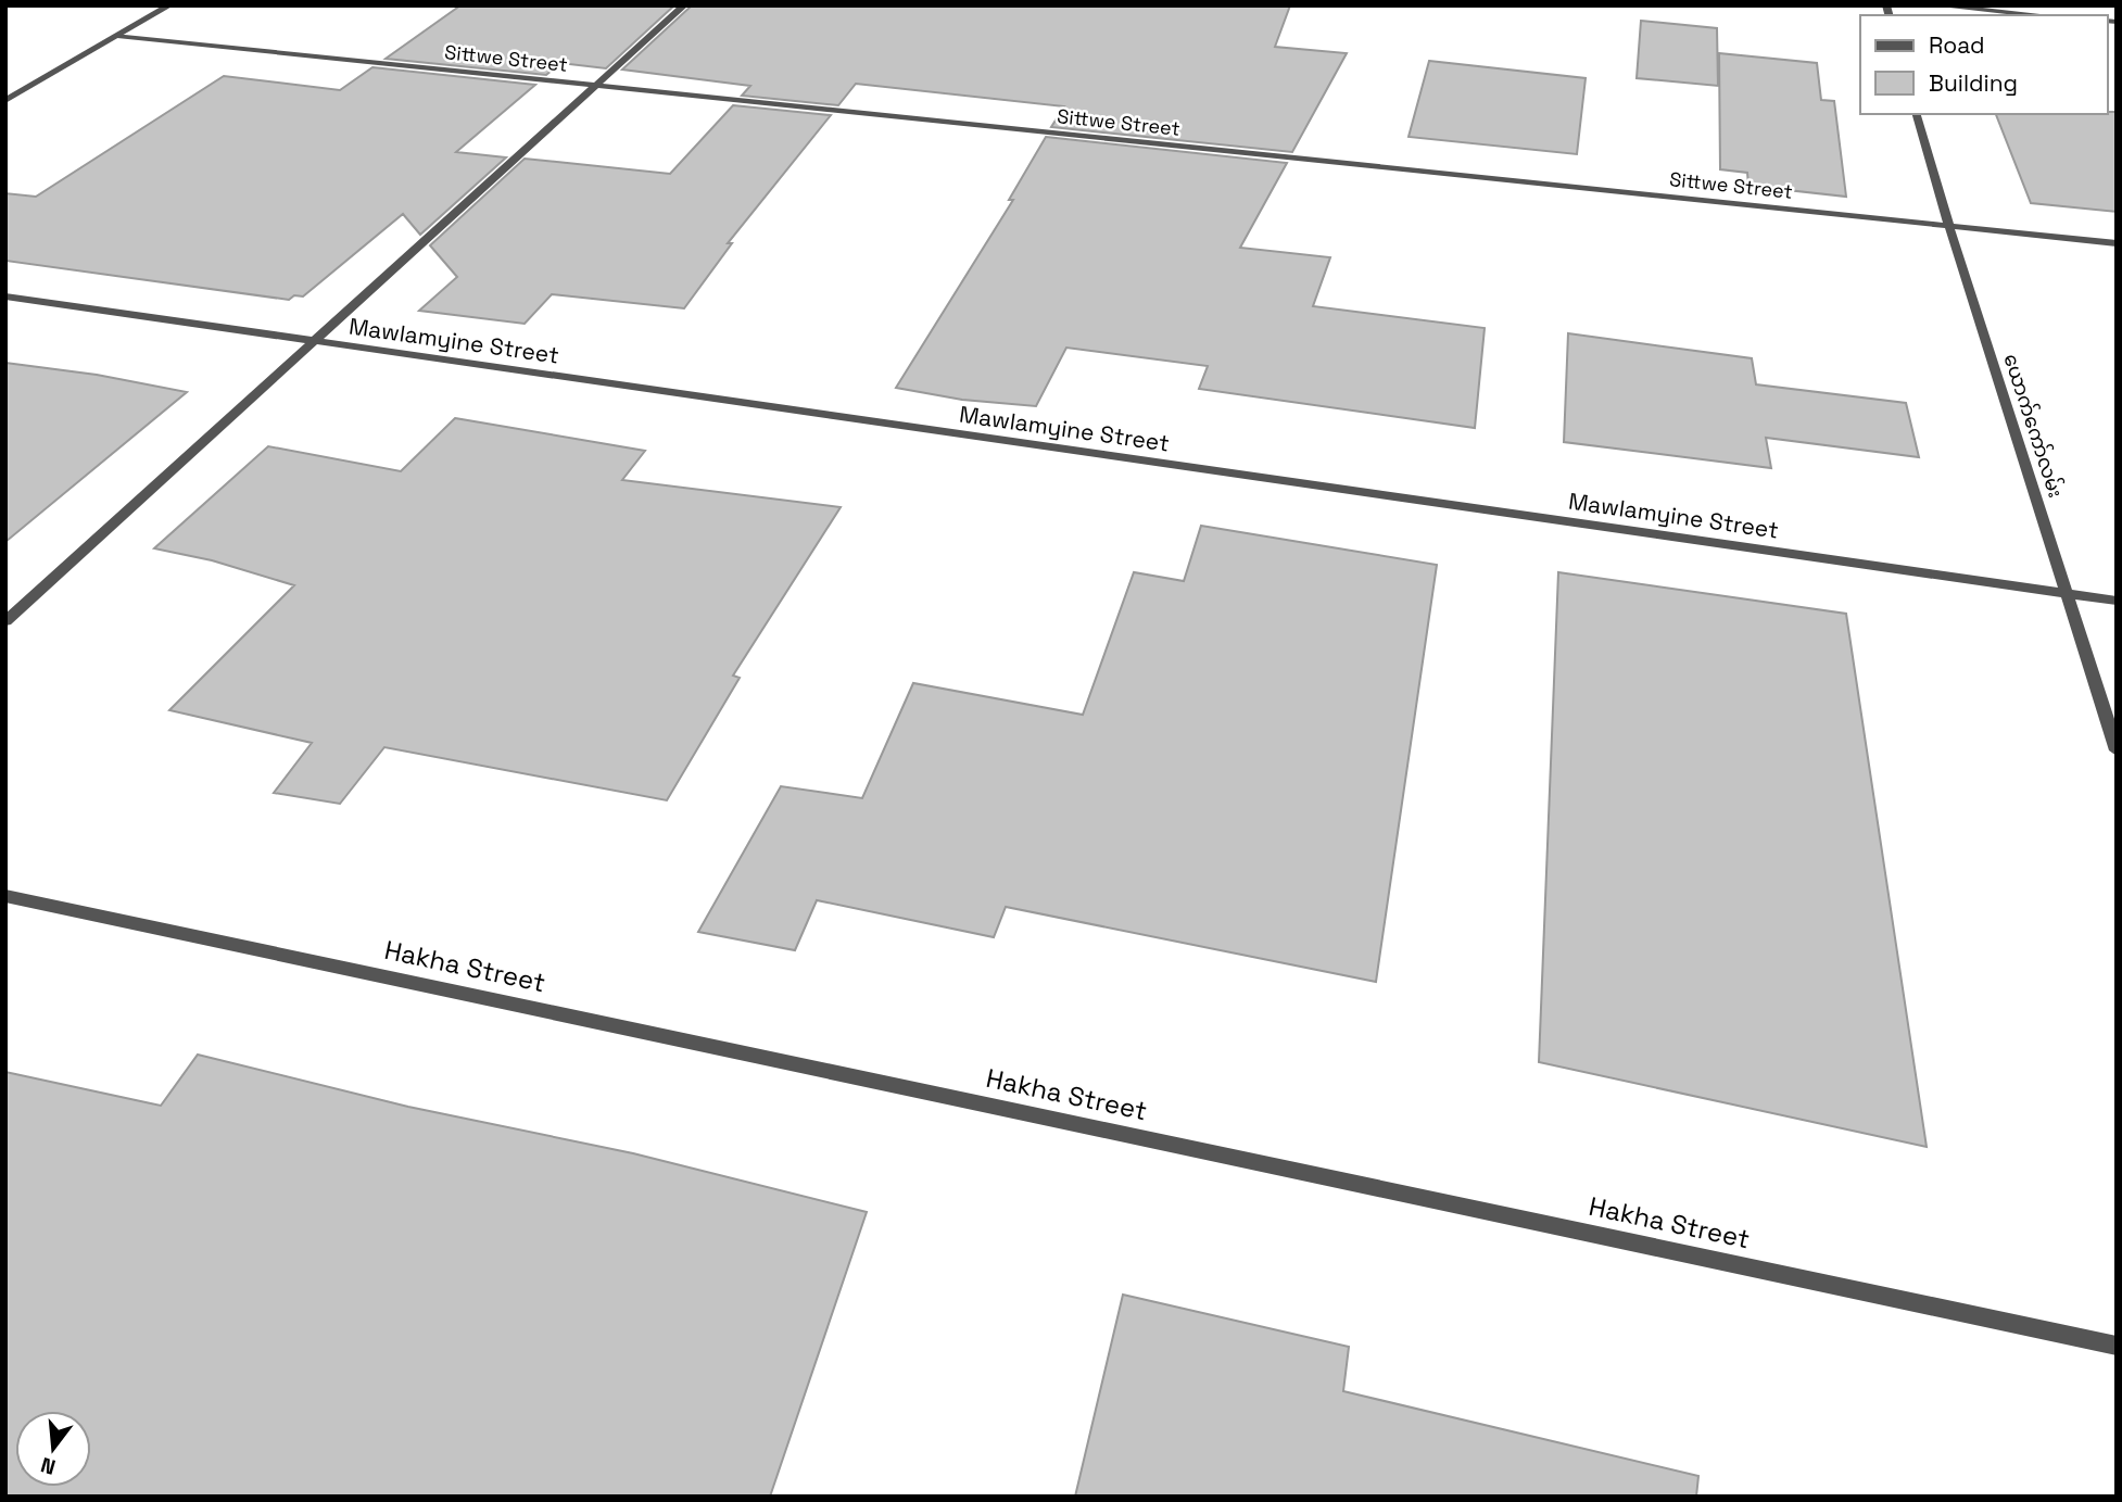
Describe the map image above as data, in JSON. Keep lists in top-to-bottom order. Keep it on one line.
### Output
{"streets":{"street":["Sittwe Street","Mawlamyine Street","ယောက်ကော်လမ်း","Hakha Street"]},"crossings":[["Sittwe Street","ယောက်ကော်လမ်း"],["Mawlamyine Street","ယောက်ကော်လမ်း"]],"legend":["Road","Building"],"north":"bottom"}
